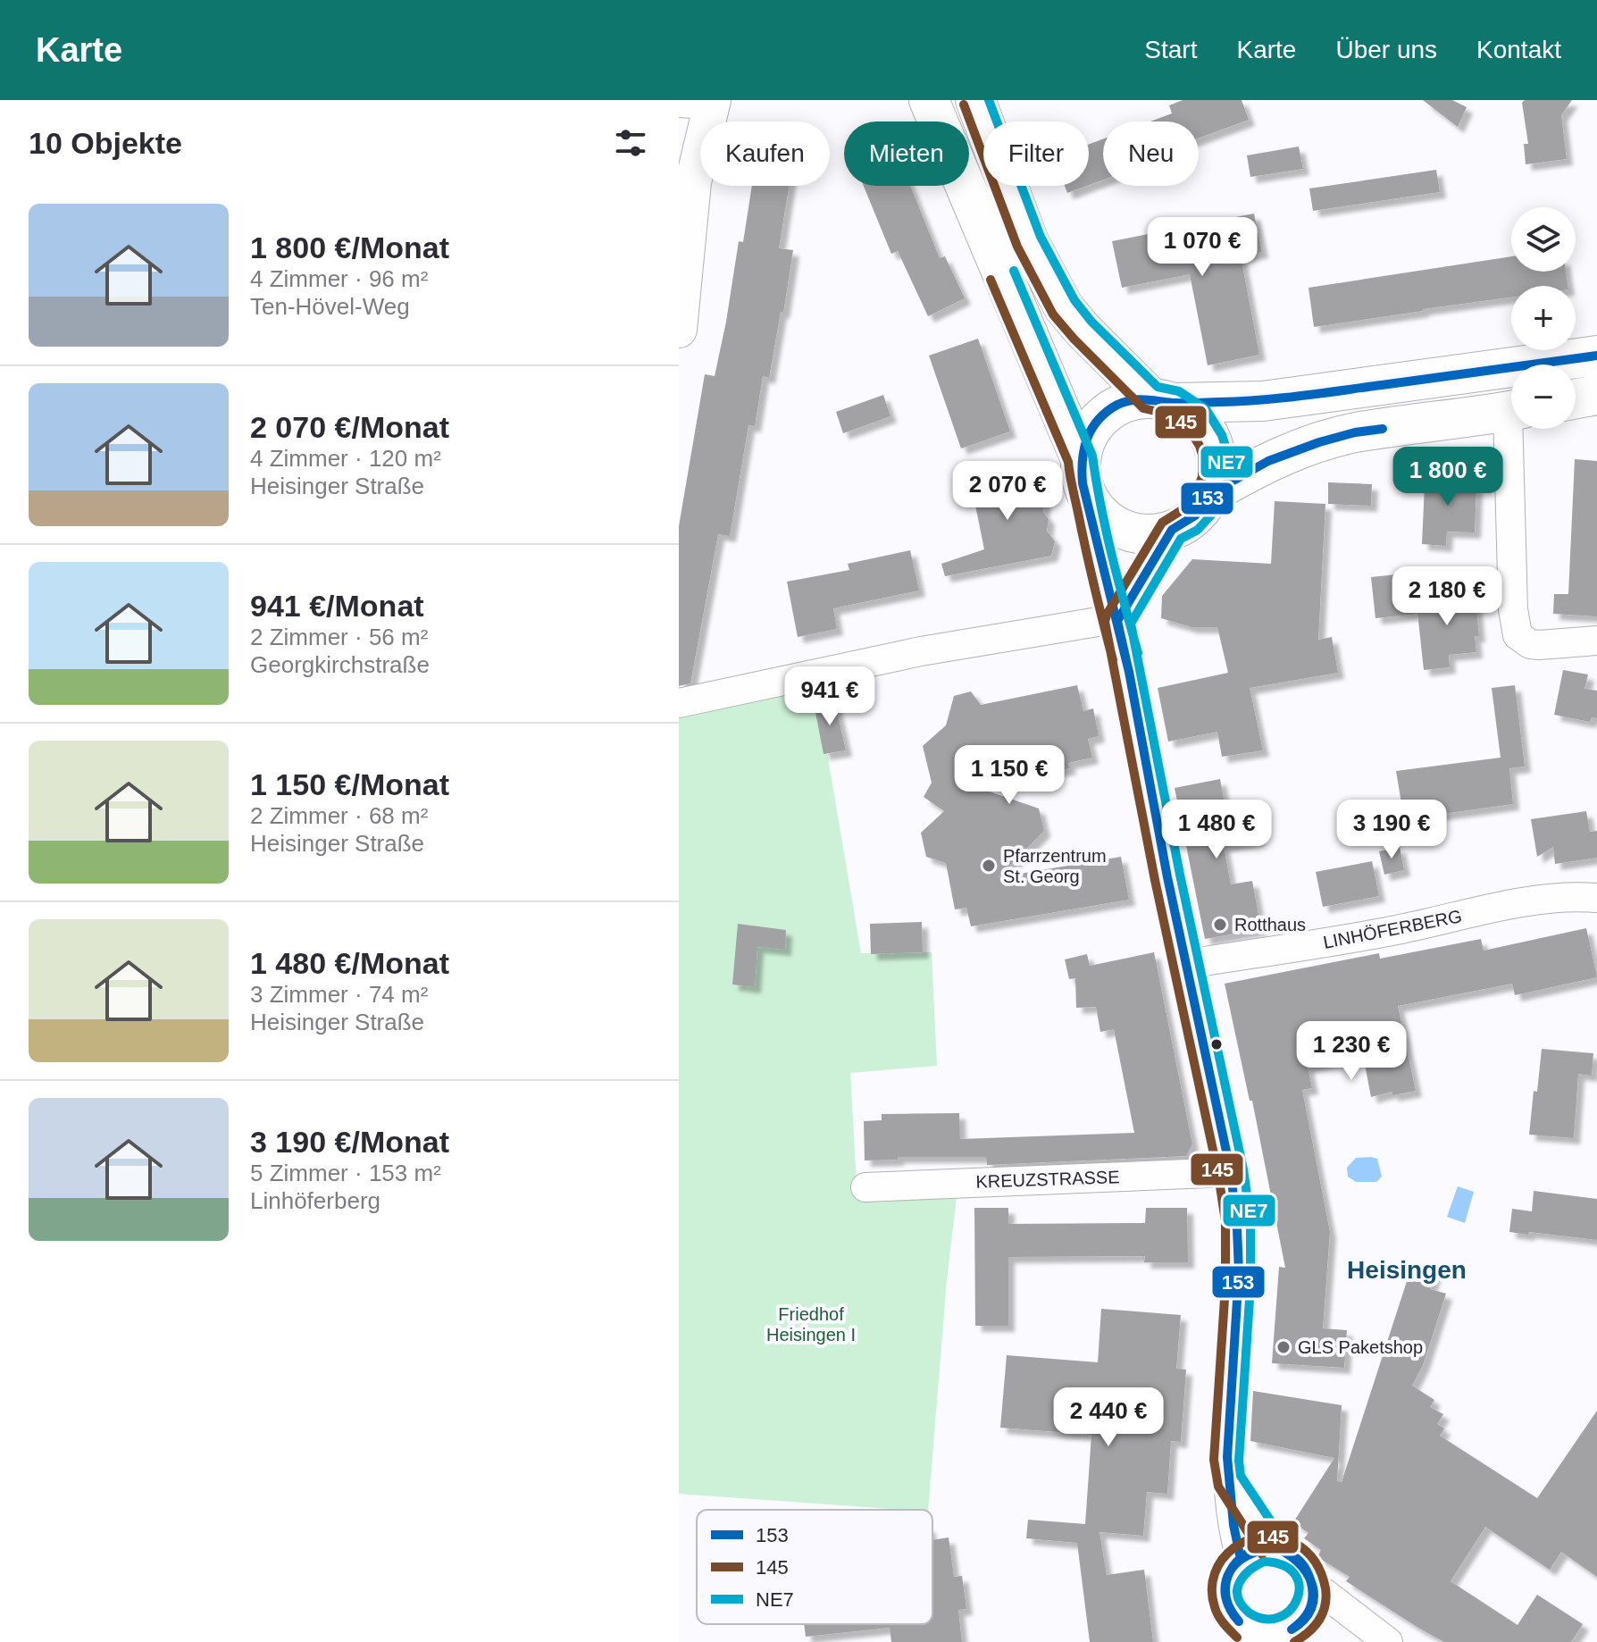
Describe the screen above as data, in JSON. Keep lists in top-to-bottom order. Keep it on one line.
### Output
{"streets":{"street":["LINHÖFERBERG","KREUZSTRASSE"]},"districts":["Heisingen"],"parks":["Friedhof Heisingen I"],"places":["Pfarrzentrum St. Georg","Rotthaus","GLS Paketshop"],"lines":["transit line NE7","transit line 145","transit line 153"],"legend":["153","145","NE7"],"page":{"header":"Karte","nav":["Start","Karte","Über uns","Kontakt"],"heading":"10 Objekte","chip":["Kaufen","Mieten","Filter","Neu"],"list":[{"name":"1 800 €/Monat","note":"4 Zimmer · 96 m² · Ten-Hövel-Weg"},{"name":"2 070 €/Monat","note":"4 Zimmer · 120 m² · Heisinger Straße"},{"name":"941 €/Monat","note":"2 Zimmer · 56 m² · Georgkirchstraße"},{"name":"1 150 €/Monat","note":"2 Zimmer · 68 m² · Heisinger Straße"},{"name":"1 480 €/Monat","note":"3 Zimmer · 74 m² · Heisinger Straße"},{"name":"3 190 €/Monat","note":"5 Zimmer · 153 m² · Linhöferberg"}],"map_buttons":["+","−"],"price":["1 070 €","1 800 €","2 070 €","2 180 €","941 €","1 150 €","1 480 €","3 190 €","1 230 €","2 440 €"]}}
